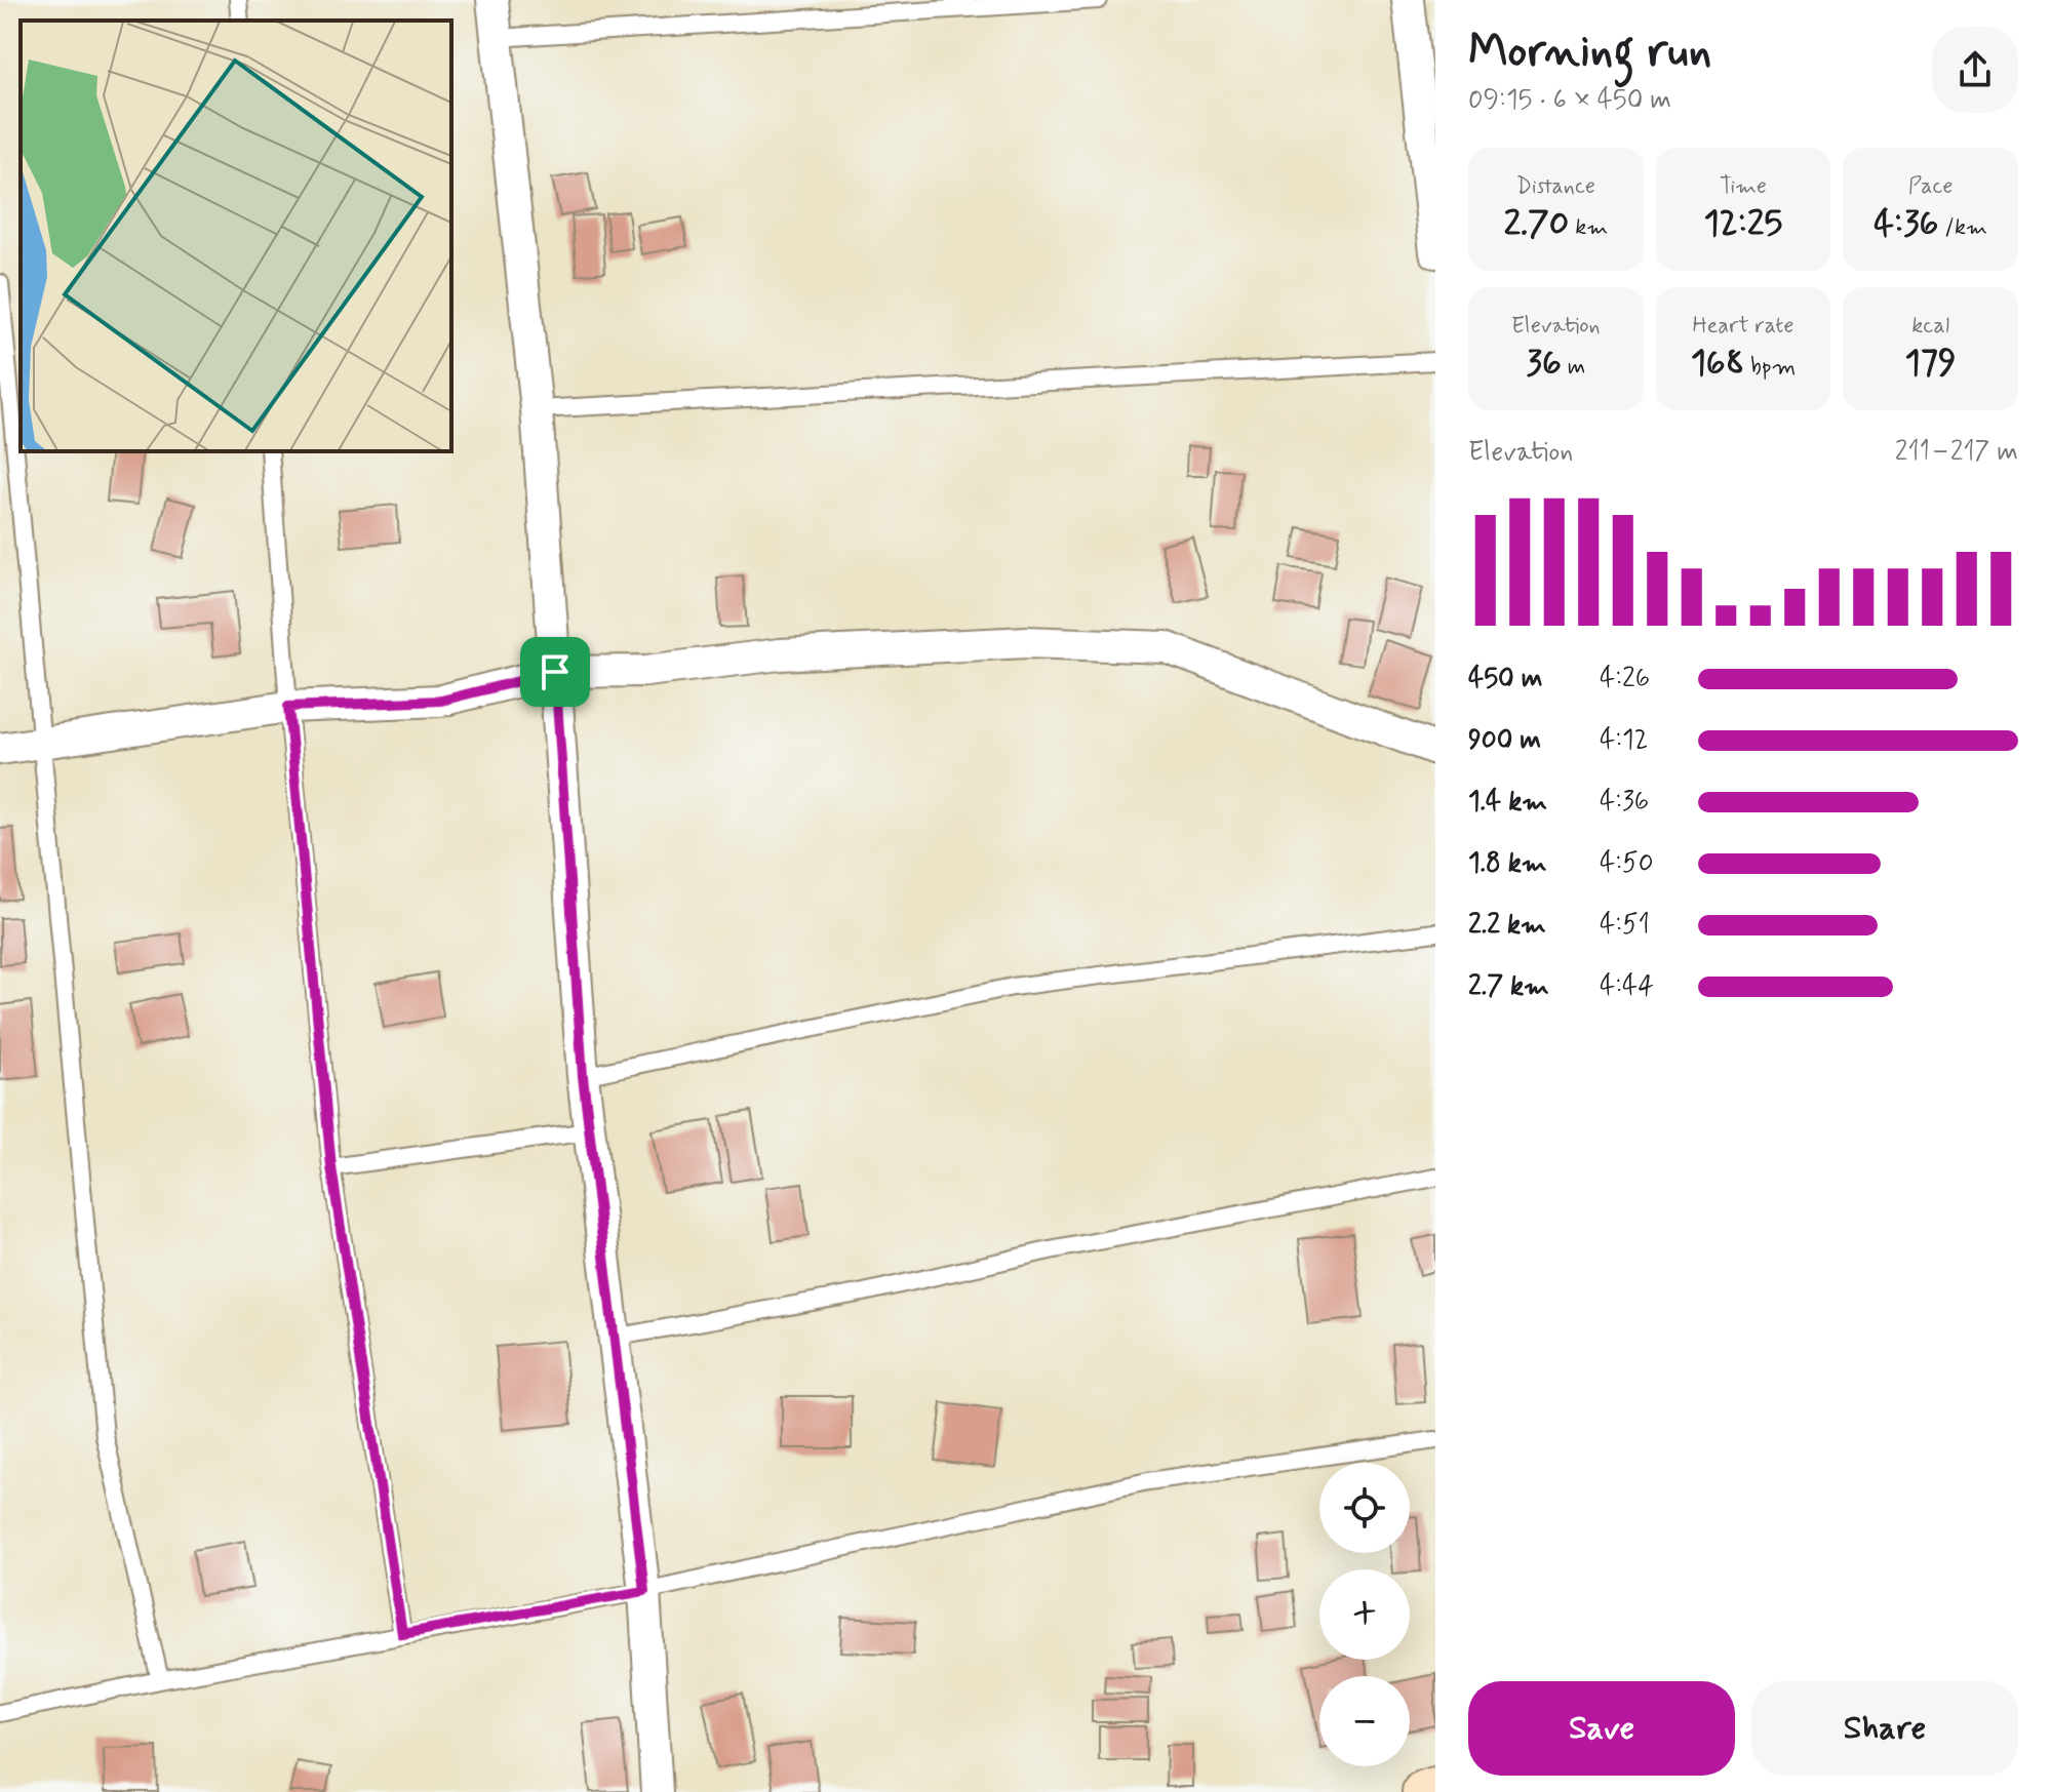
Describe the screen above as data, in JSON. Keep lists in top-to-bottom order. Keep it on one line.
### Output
{"page":{"heading":["Morning run","09:15 · 6 × 450 m"],"stats":[["Distance","2.70 km"],["Time","12:25"],["Pace","4:36 /km"],["Elevation","36 m"],["Heart rate","168 bpm"],["kcal","179"]],"chart":["Elevation","211–217 m"],"list":[{"name":"450 m","note":"4:26"},{"name":"900 m","note":"4:12"},{"name":"1.4 km","note":"4:36"},{"name":"1.8 km","note":"4:50"},{"name":"2.2 km","note":"4:51"},{"name":"2.7 km","note":"4:44"}],"map_buttons":["+","−"],"buttons":["Save","Share"]}}
